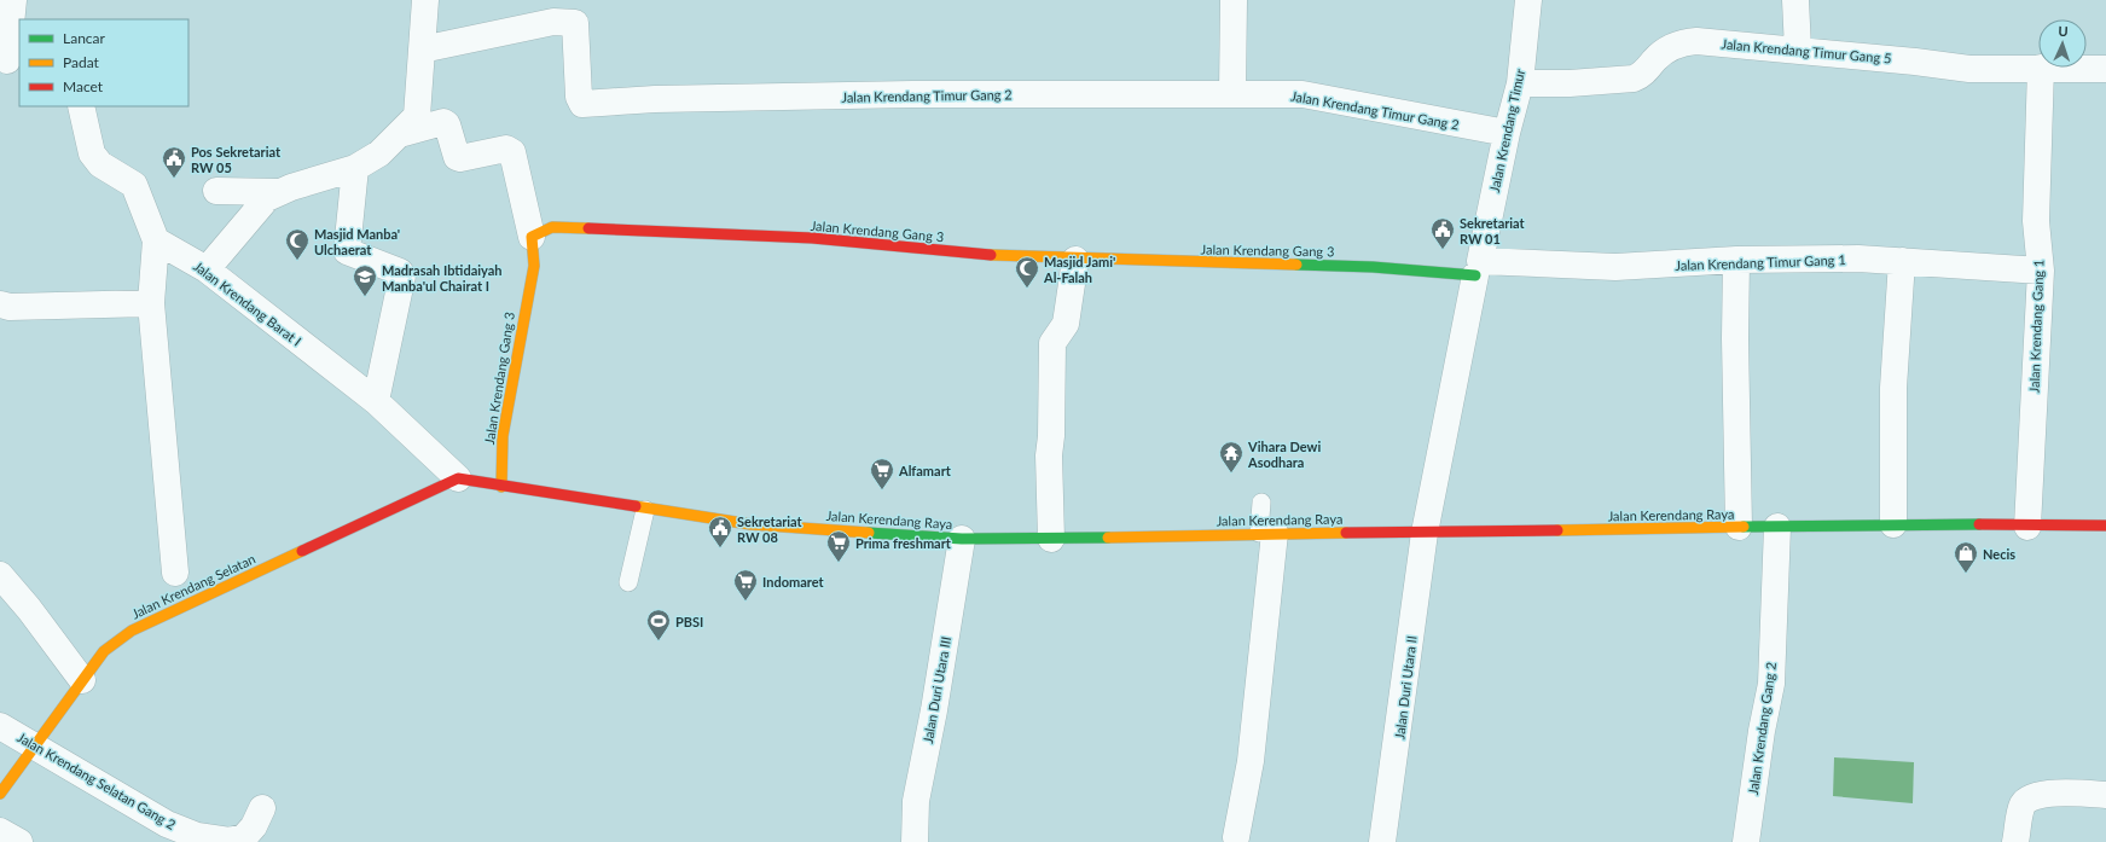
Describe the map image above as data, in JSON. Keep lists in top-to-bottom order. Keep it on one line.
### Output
{"streets":{"street":["Jalan Krendang Timur Gang 5","Jalan Krendang Timur Gang 2","Jalan Krendang Timur","Jalan Krendang Gang 3","Jalan Krendang Timur Gang 1","Jalan Krendang Barat I","Jalan Krendang Gang 1","Jalan Kerendang Raya","Jalan Krendang Selatan","Jalan Duri Utara II","Jalan Duri Utara III","Jalan Krendang Gang 2","Jalan Krendang Selatan Gang 2"]},"crossings":[["Jalan Krendang Timur Gang 5","Jalan Krendang Timur"],["Jalan Krendang Timur Gang 5","Jalan Krendang Gang 1"],["Jalan Krendang Timur Gang 2","Jalan Krendang Timur"],["Jalan Krendang Timur","Jalan Krendang Gang 3"],["Jalan Krendang Timur","Jalan Krendang Timur Gang 1"],["Jalan Krendang Timur","Jalan Kerendang Raya"],["Jalan Krendang Timur","Jalan Duri Utara II"],["Jalan Krendang Gang 3","Jalan Krendang Timur Gang 1"],["Jalan Krendang Gang 3","Jalan Kerendang Raya"],["Jalan Krendang Timur Gang 1","Jalan Krendang Gang 1"],["Jalan Krendang Barat I","Jalan Kerendang Raya"],["Jalan Krendang Barat I","Jalan Krendang Selatan"],["Jalan Krendang Gang 1","Jalan Kerendang Raya"],["Jalan Kerendang Raya","Jalan Krendang Selatan"],["Jalan Kerendang Raya","Jalan Duri Utara II"],["Jalan Kerendang Raya","Jalan Duri Utara III"],["Jalan Kerendang Raya","Jalan Krendang Gang 2"],["Jalan Krendang Selatan","Jalan Krendang Selatan Gang 2"]],"places":{"public building":["Pos Sekretariat RW 05","Sekretariat RW 01","Sekretariat RW 08"],"mosque":["Masjid Manba' Ulchaerat","Masjid Jami' Al-Falah"],"school or university":["Madrasah Ibtidaiyah Manba'ul Chairat I"],"temple":["Vihara Dewi Asodhara"],"supermarket":["Alfamart","Prima freshmart","Indomaret"],"shop":["Necis"],"sports":["PBSI"]},"legend":["Lancar","Padat","Macet"],"north":"top"}
